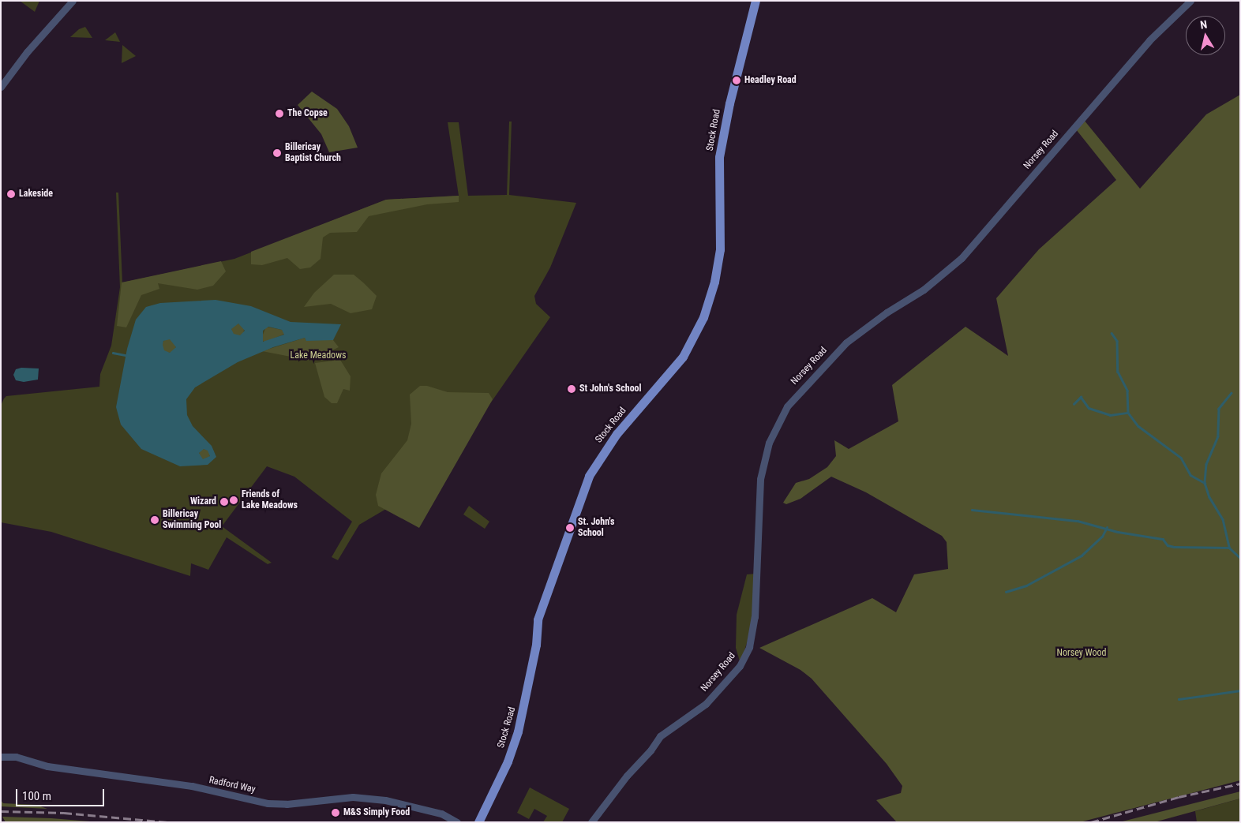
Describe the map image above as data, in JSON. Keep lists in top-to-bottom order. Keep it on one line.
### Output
{"streets":{"main road":["Stock Road"],"street":["Norsey Road","Radford Way"]},"parks":["Lake Meadows","Norsey Wood"],"places":["Headley Road","The Copse","Billericay Baptist Church","Lakeside","St John's School","Friends of Lake Meadows","Wizard","Billericay Swimming Pool","St. John's School","M&S Simply Food"],"scale_bar":"100 m","north":"top"}
